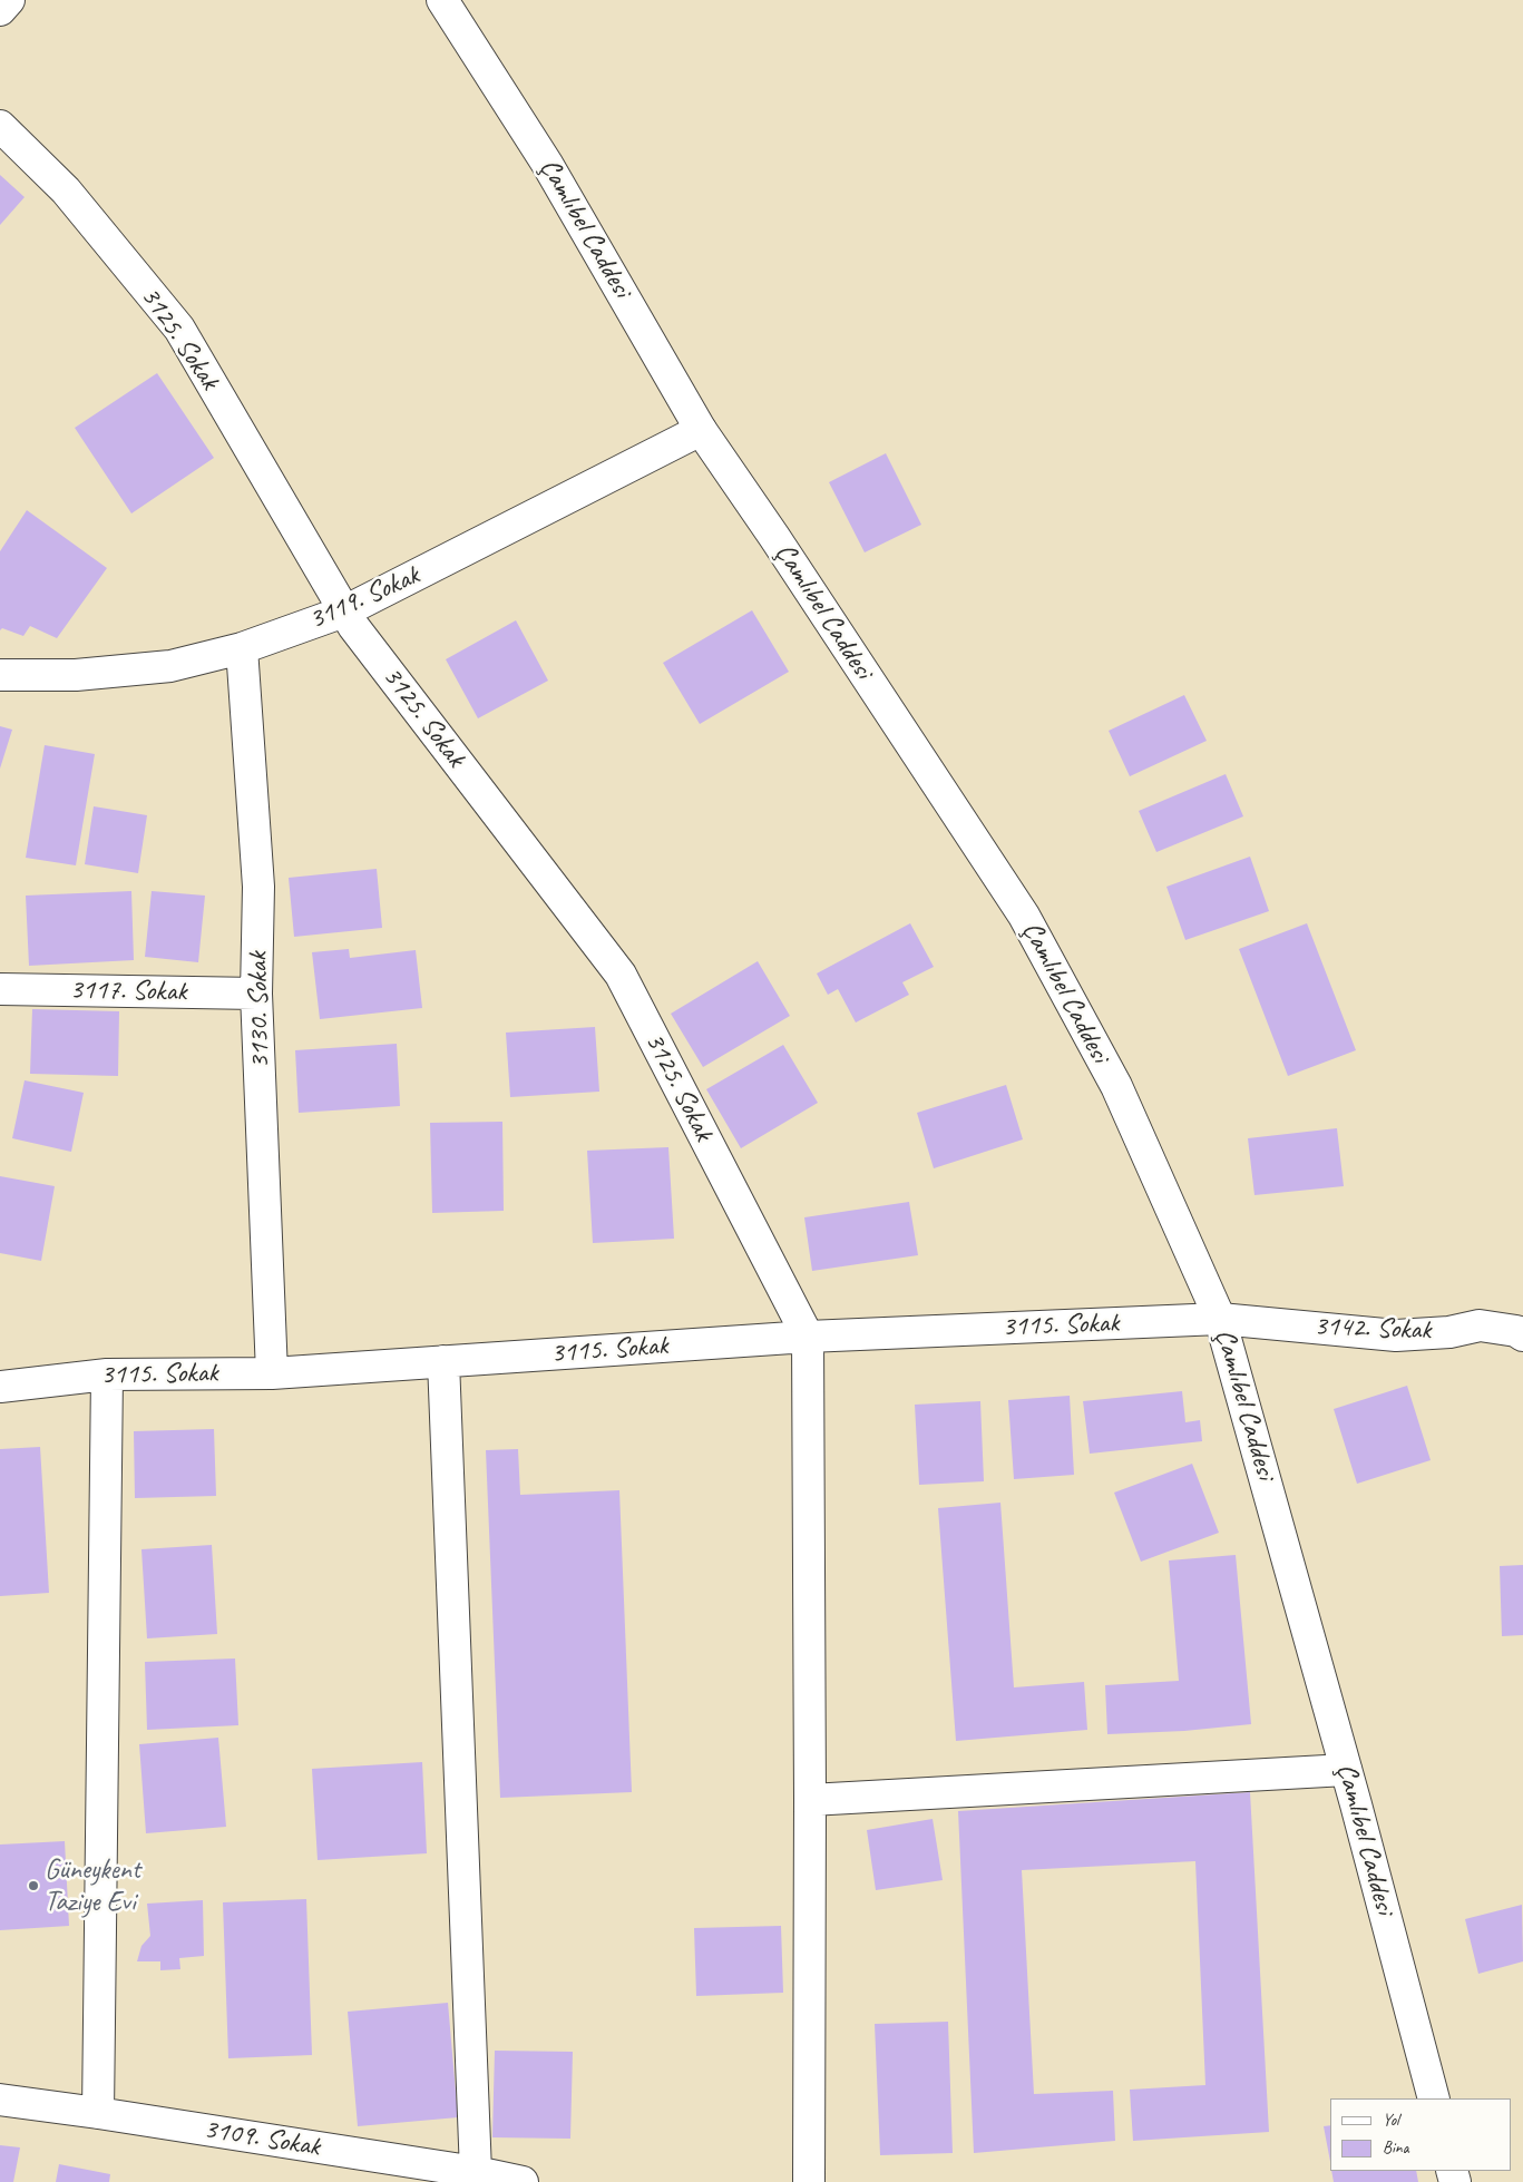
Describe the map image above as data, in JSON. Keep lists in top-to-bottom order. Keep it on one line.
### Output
{"streets":{"street":["Çamlıbel Caddesi","3125. Sokak","3119. Sokak","3117. Sokak","3130. Sokak","3115. Sokak","3142. Sokak","3109. Sokak"]},"crossings":[["Çamlıbel Caddesi","3119. Sokak"],["Çamlıbel Caddesi","3115. Sokak"],["Çamlıbel Caddesi","3142. Sokak"],["3125. Sokak","3119. Sokak"],["3125. Sokak","3115. Sokak"],["3119. Sokak","3130. Sokak"],["3117. Sokak","3130. Sokak"],["3130. Sokak","3115. Sokak"],["3115. Sokak","3142. Sokak"]],"places":["Güneykent Taziye Evi"],"legend":["Yol","Bina"]}
